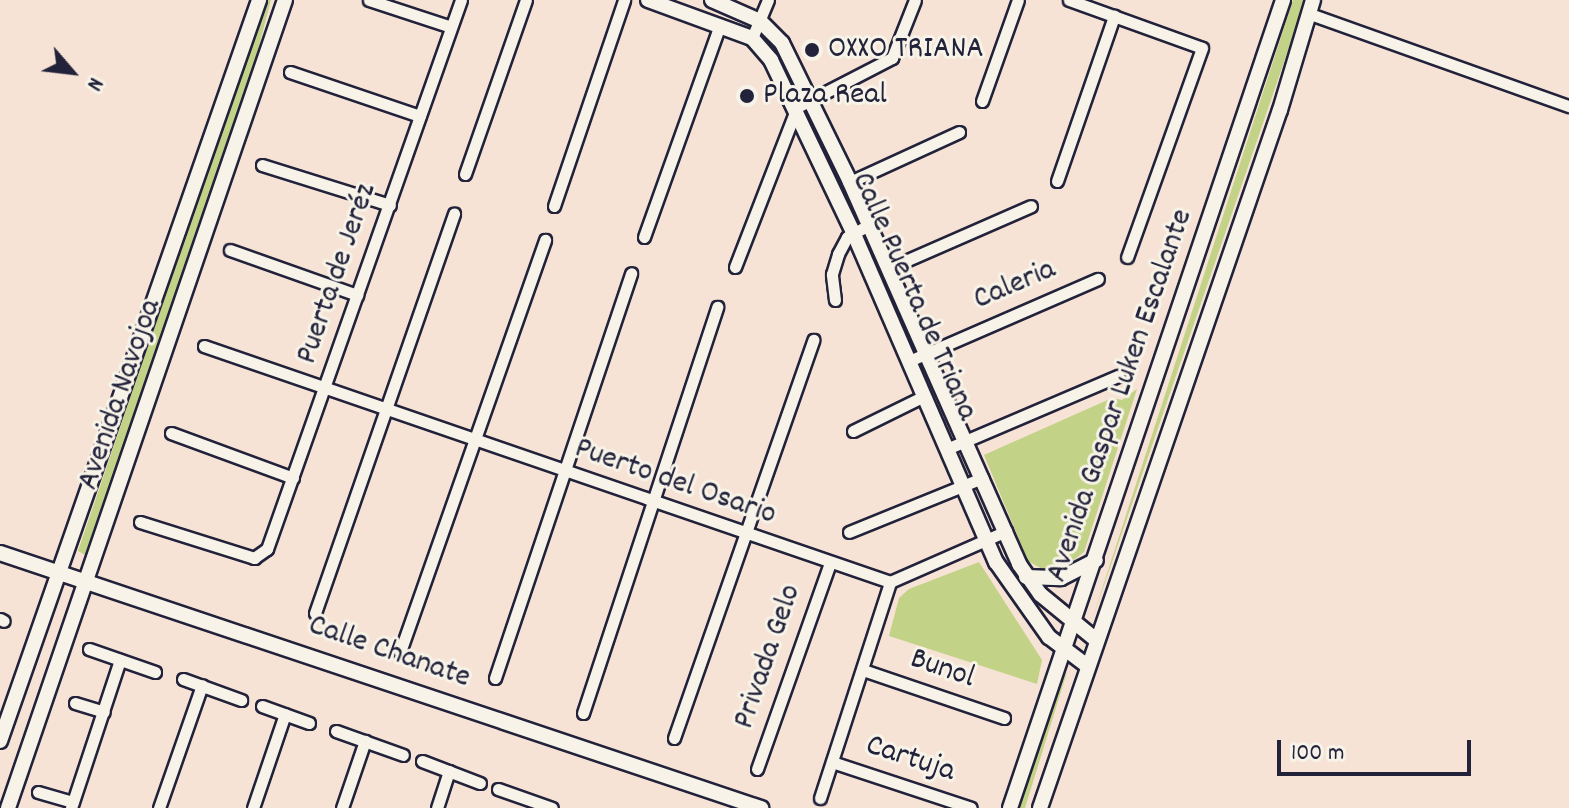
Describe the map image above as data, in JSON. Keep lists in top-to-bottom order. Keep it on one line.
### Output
{"streets":{"street":["Puerta de Jeréz","Caleria","Calle Puerta de Triana","Avenida Navojoa","Avenida Gaspar Luken Escalante","Puerto del Osario","Calle Chanate","Privada Gelo","Bunol","Cartuja"]},"crossings":[["Puerta de Jeréz","Puerto del Osario"],["Caleria","Calle Puerta de Triana"],["Calle Puerta de Triana","Avenida Gaspar Luken Escalante"],["Avenida Navojoa","Calle Chanate"],["Puerto del Osario","Privada Gelo"]],"places":["OXXO TRIANA","Plaza Real"],"scale_bar":"100 m","north":"bottom right"}
